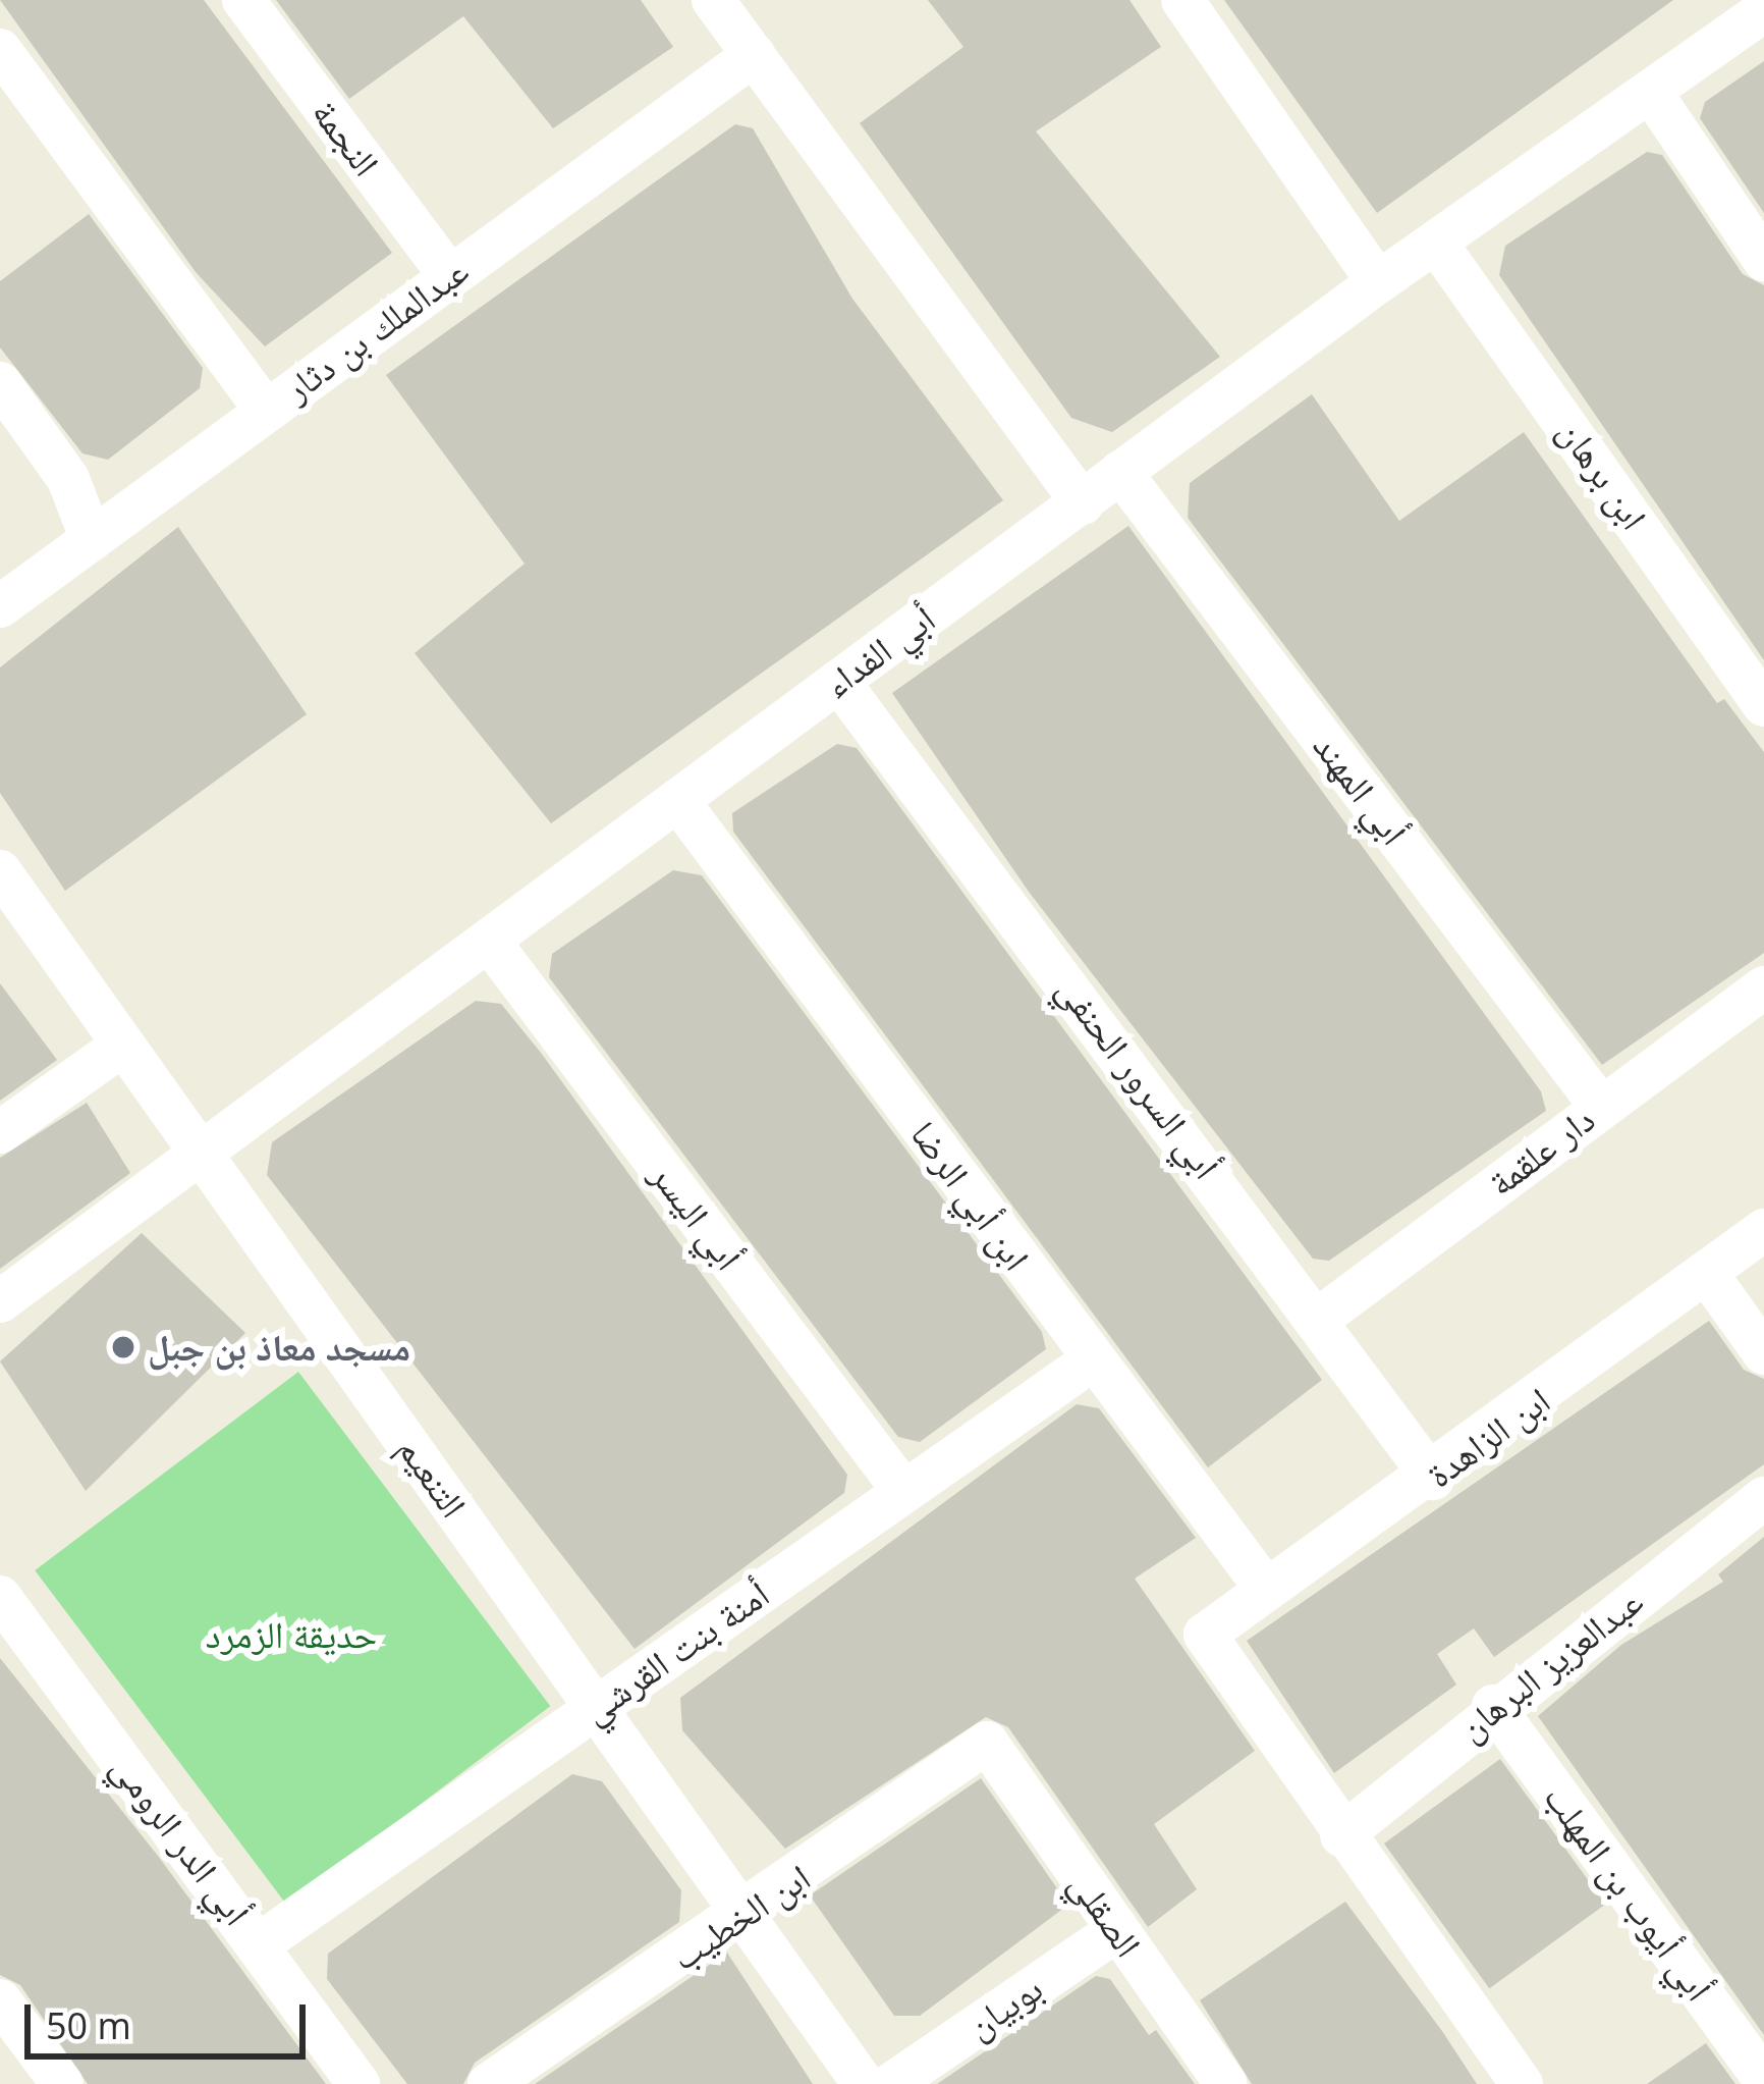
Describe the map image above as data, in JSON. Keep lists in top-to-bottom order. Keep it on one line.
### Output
{"streets":{"street":["النجمة","عبدالملك بن دثار","ابن برهان","أبي الفداء","أبي المهند","أبي السرور الحنفي","دار علقمة","ابن أبي الرضا","أبي اليسر","ابن الزاهدة","التنعيم","أمنة بنت القرشي","عبدالعزيز البرهان","أبي الدر الرومي","أبي أيوب بن المهلب","الصقلي","ابن الخطيب","بوبيان"]},"crossings":[["النجمة","عبدالملك بن دثار"],["ابن برهان","أبي الفداء"],["أبي الفداء","أبي المهند"],["أبي الفداء","أبي السرور الحنفي"],["أبي الفداء","ابن أبي الرضا"],["أبي الفداء","أبي اليسر"],["أبي الفداء","التنعيم"],["أبي المهند","دار علقمة"],["أبي السرور الحنفي","دار علقمة"],["أبي السرور الحنفي","ابن الزاهدة"],["ابن أبي الرضا","ابن الزاهدة"],["ابن أبي الرضا","أمنة بنت القرشي"],["أبي اليسر","أمنة بنت القرشي"],["ابن الزاهدة","عبدالعزيز البرهان"],["التنعيم","أمنة بنت القرشي"],["التنعيم","ابن الخطيب"],["أمنة بنت القرشي","أبي الدر الرومي"],["عبدالعزيز البرهان","أبي أيوب بن المهلب"],["الصقلي","ابن الخطيب"],["الصقلي","بوبيان"]],"parks":["حديقة الزمرد"],"places":["مسجد معاذ بن جبل"],"scale_bar":"50 m"}
